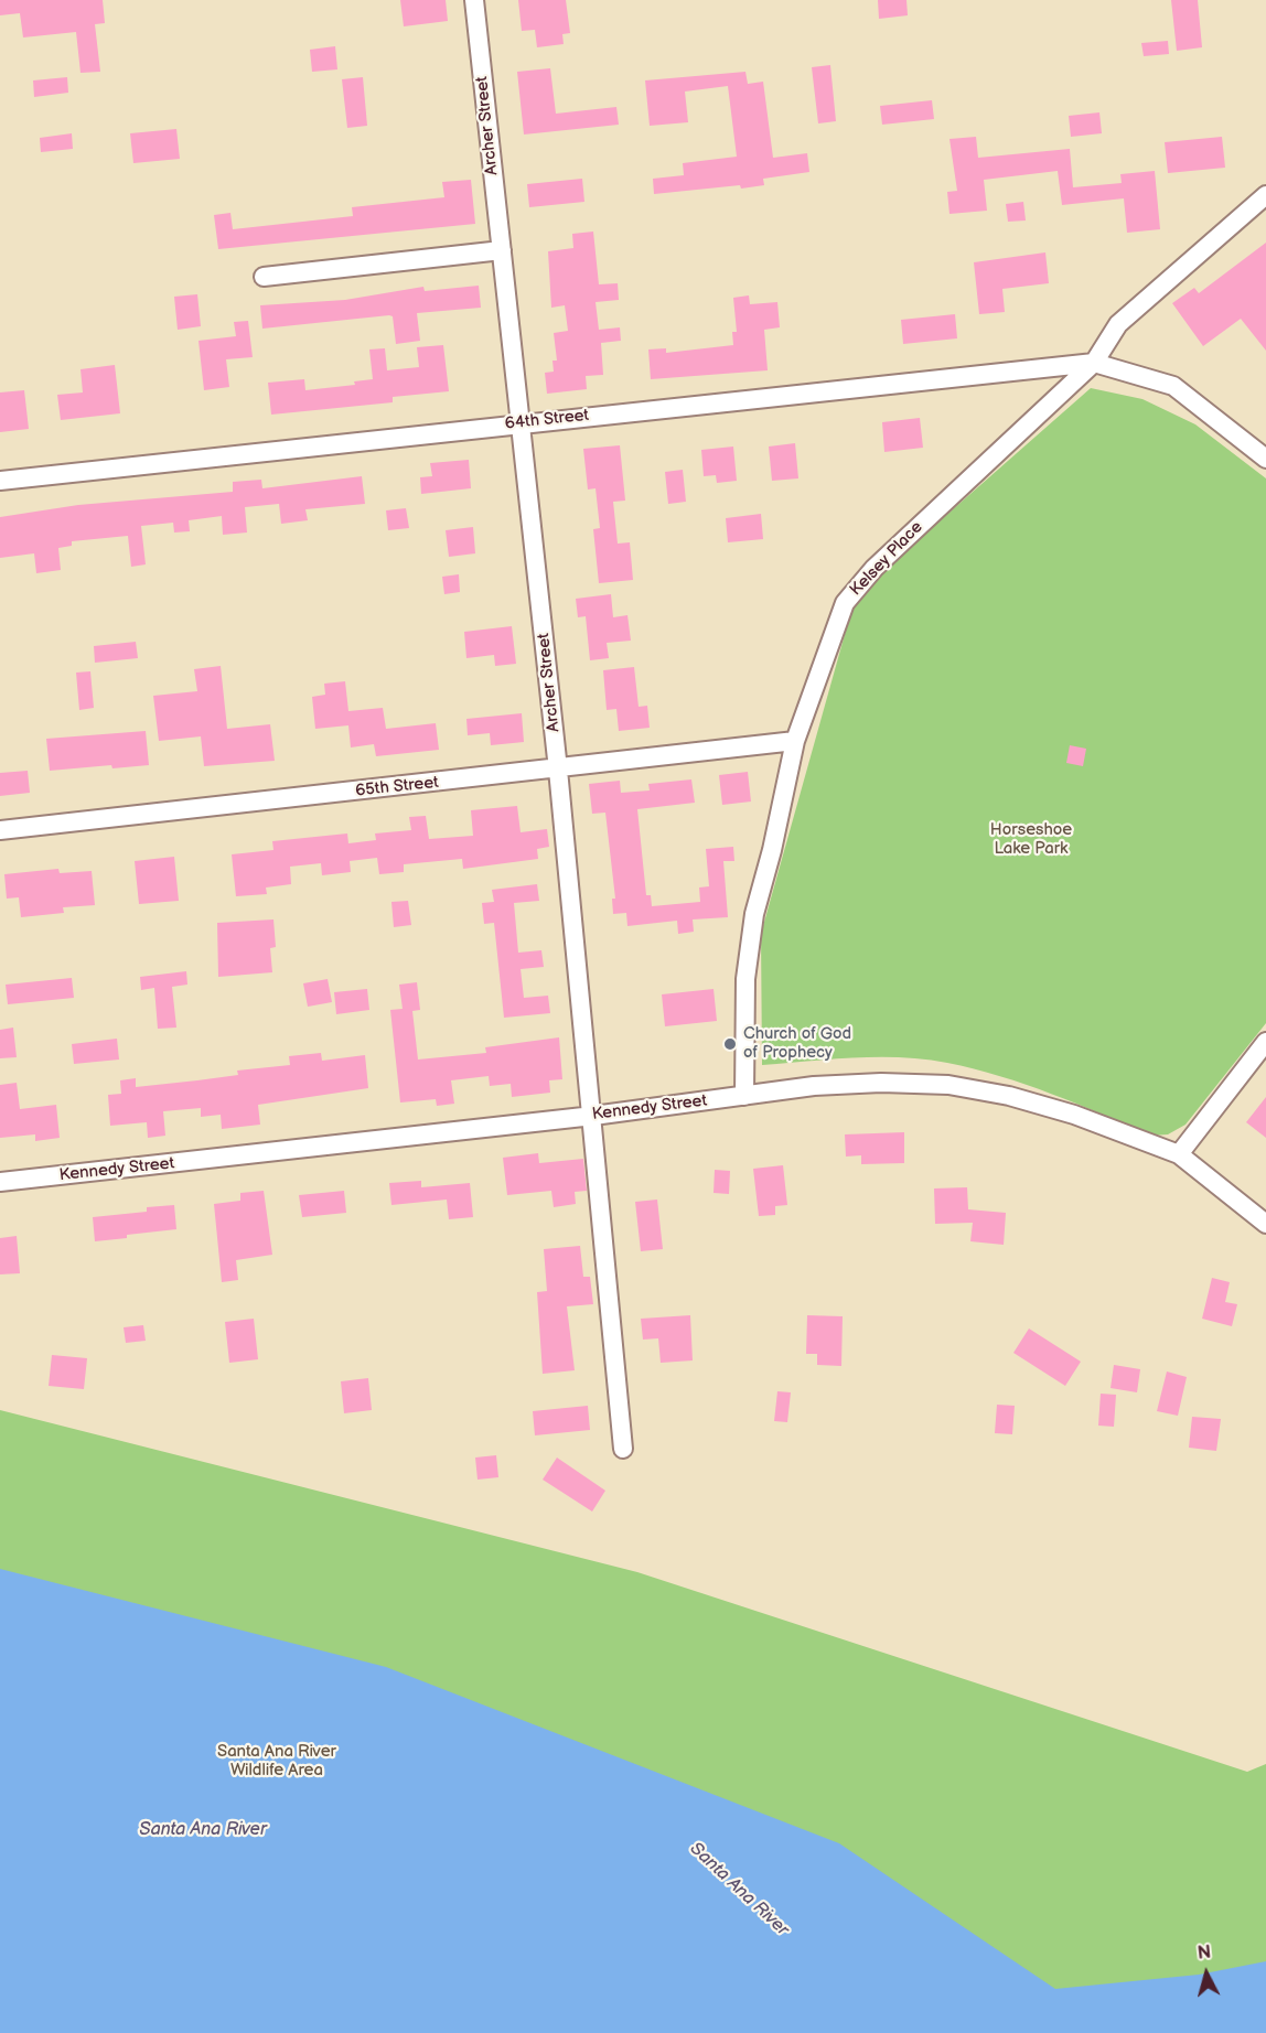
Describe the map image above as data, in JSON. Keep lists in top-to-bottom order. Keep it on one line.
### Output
{"streets":{"street":["Archer Street","64th Street","Kelsey Place","65th Street","Kennedy Street"]},"crossings":[["Archer Street","64th Street"],["Archer Street","65th Street"],["Archer Street","Kennedy Street"],["64th Street","Kelsey Place"],["Kelsey Place","65th Street"],["Kelsey Place","Kennedy Street"]],"water":["Santa Ana River"],"parks":["Horseshoe Lake Park","Santa Ana River Wildlife Area"],"places":["Church of God of Prophecy"],"north":"top"}
